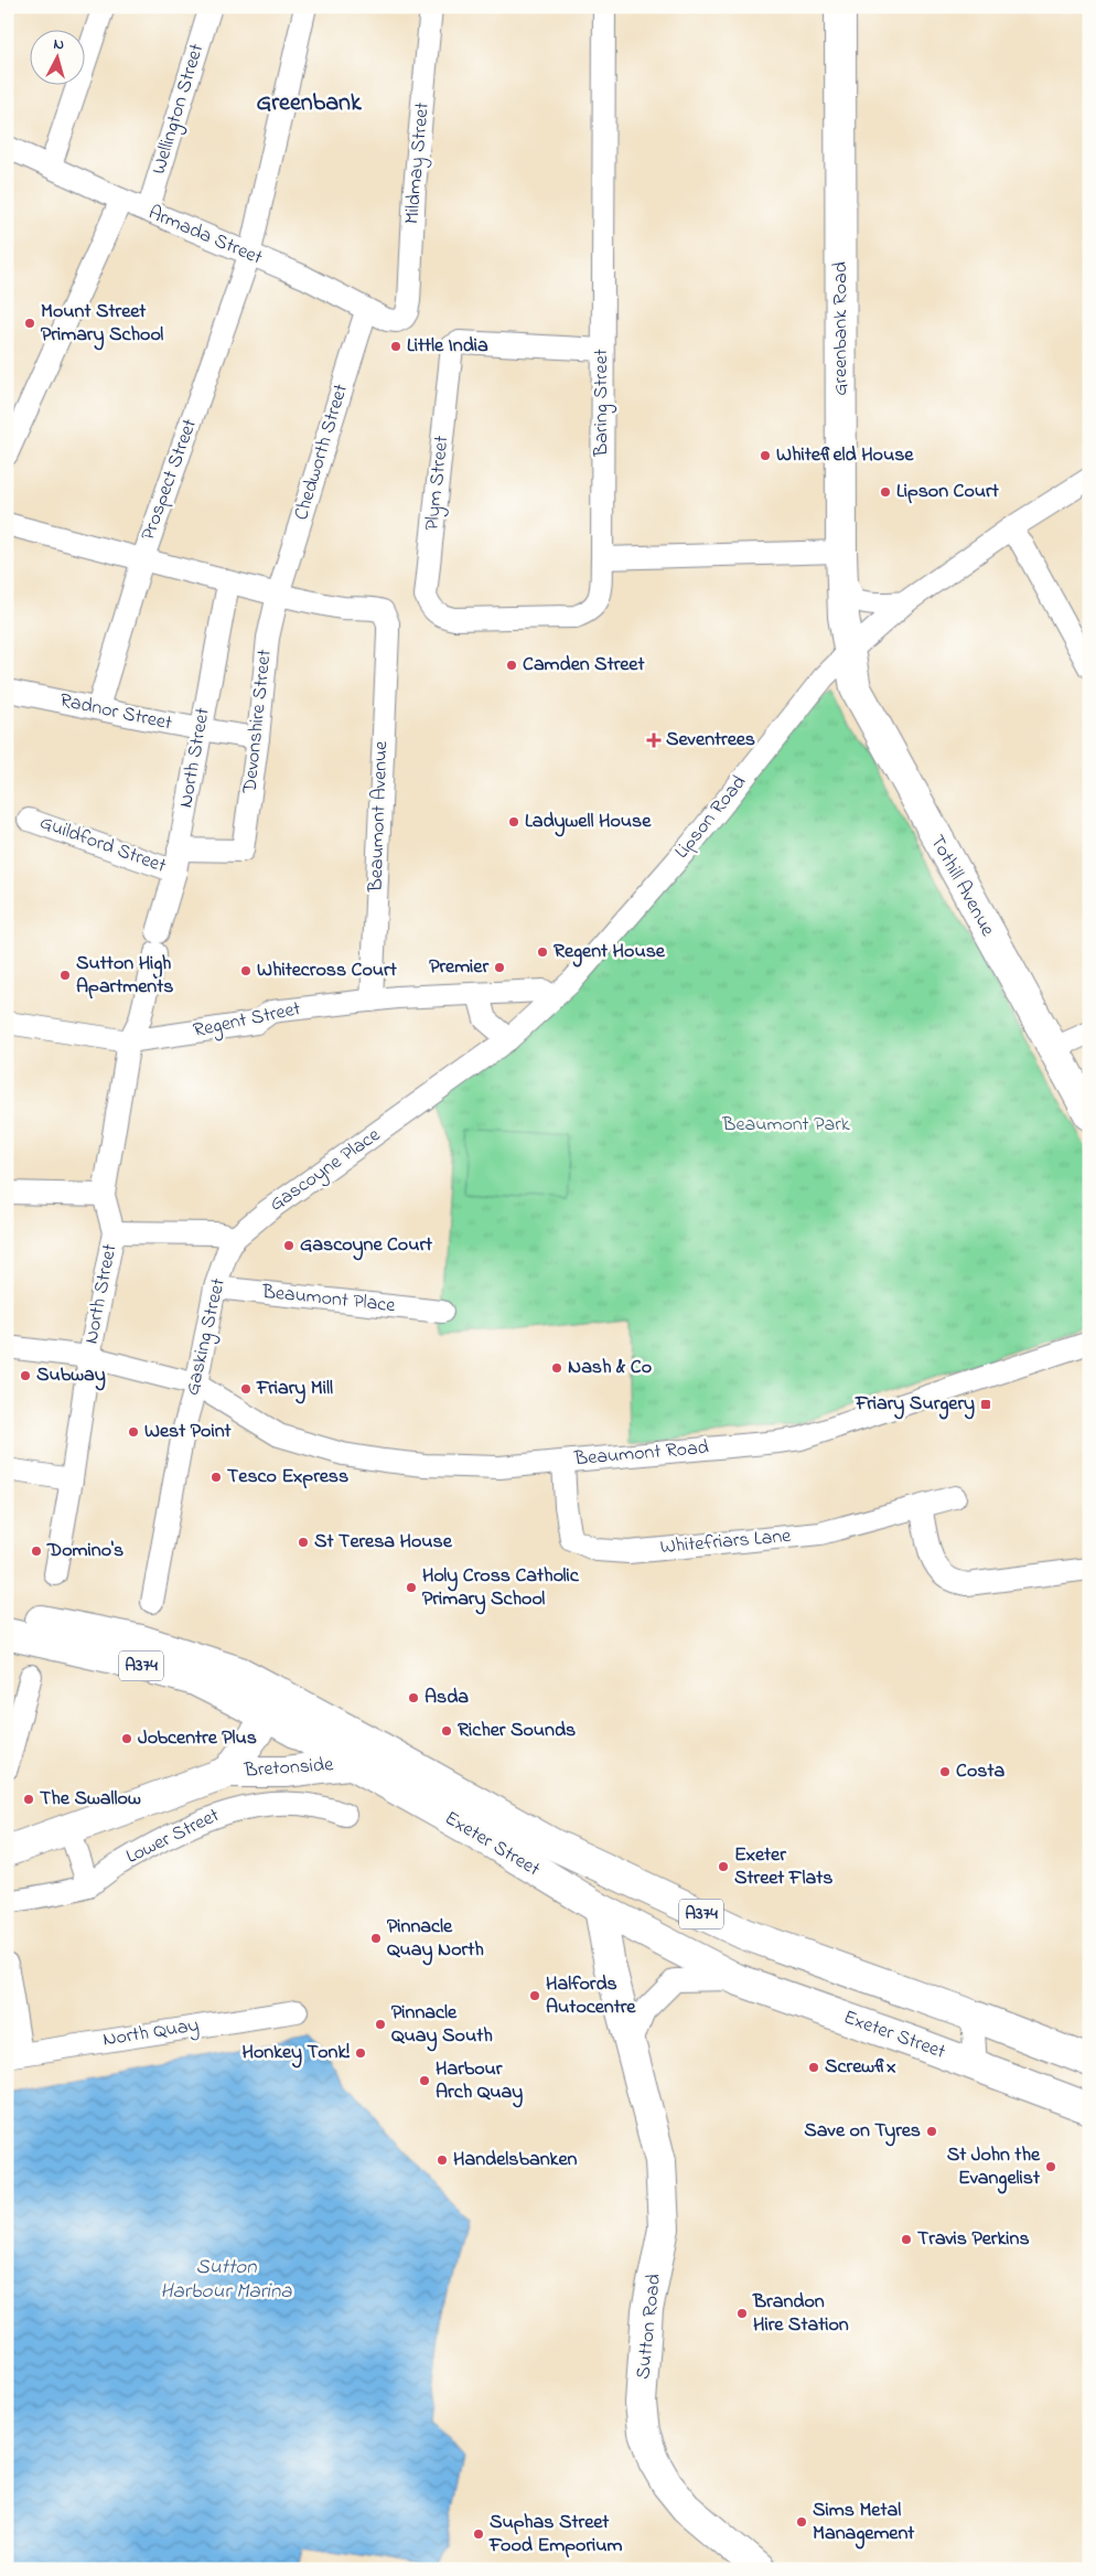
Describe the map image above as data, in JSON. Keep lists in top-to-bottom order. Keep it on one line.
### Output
{"streets":{"main road":["Greenbank Road","Tothill Avenue","A374","Bretonside","Exeter Street","Sutton Road"],"street":["Wellington Street","Mildmay Street","Armada Street","Baring Street","Chedworth Street","Prospect Street","Plym Street","Radnor Street","Devonshire Street","North Street","Beaumont Avenue","Lipson Road","Guildford Street","Regent Street","Gascoyne Place","Beaumont Place","Gasking Street","Beaumont Road","Whitefriars Lane","Lower Street","North Quay"]},"crossings":[["Wellington Street","Armada Street"],["Mildmay Street","Armada Street"],["Armada Street","Chedworth Street"],["Armada Street","Prospect Street"],["Greenbank Road","Lipson Road"],["Greenbank Road","Tothill Avenue"],["Baring Street","Plym Street"],["Chedworth Street","Devonshire Street"],["Chedworth Street","Beaumont Avenue"],["Prospect Street","Radnor Street"],["Radnor Street","Devonshire Street"],["Radnor Street","North Street"],["Devonshire Street","North Street"],["Devonshire Street","Beaumont Avenue"],["North Street","Guildford Street"],["North Street","Regent Street"],["North Street","Beaumont Road"],["Beaumont Avenue","Regent Street"],["Lipson Road","Tothill Avenue"],["Lipson Road","Regent Street"],["Lipson Road","Gascoyne Place"],["Gascoyne Place","Gasking Street"],["Beaumont Place","Gasking Street"],["Gasking Street","Beaumont Road"],["Beaumont Road","Whitefriars Lane"],["Bretonside","Exeter Street"],["Exeter Street","Sutton Road"]],"districts":["Greenbank"],"water":["Sutton Harbour Marina"],"parks":["Beaumont Park"],"places":{"other":["Mount Street Primary School","Little India","Whitefield House","Lipson Court","Camden Street","Ladywell House","Regent House","Premier","Whitecross Court","Sutton High Apartments","Gascoyne Court","Nash & Co","Subway","Friary Mill","West Point","Tesco Express","St Teresa House","Domino's","Holy Cross Catholic Primary School","Asda","Richer Sounds","Jobcentre Plus","Costa","The Swallow","Exeter Street Flats","Pinnacle Quay North","Halfords Autocentre","Pinnacle Quay South","Honkey Tonk!","Screwfix","Harbour Arch Quay","Save on Tyres","Handelsbanken","St John the Evangelist","Travis Perkins","Brandon Hire Station","Sims Metal Management","Suphas Street Food Emporium"],"health":["Seventrees"],"transit":["Friary Surgery"]},"north":"top"}
